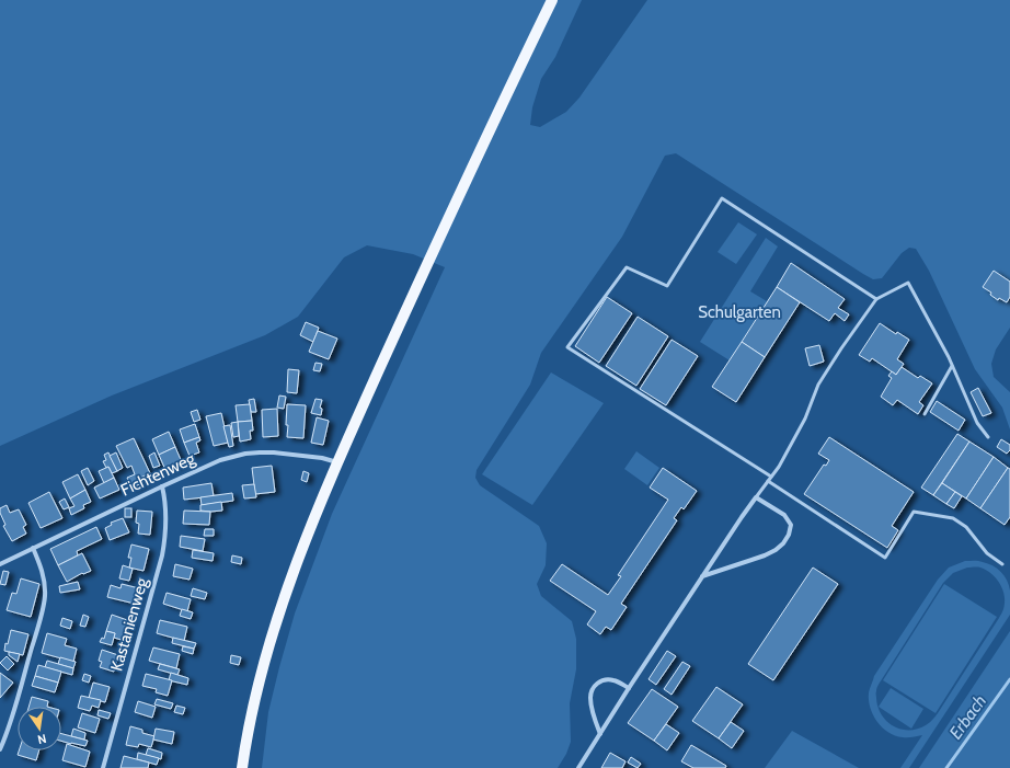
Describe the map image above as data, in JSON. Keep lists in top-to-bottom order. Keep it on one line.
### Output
{"streets":{"street":["Fichtenweg","Kastanienweg"]},"crossings":[["Fichtenweg","Kastanienweg"]],"water":["Erbach"],"parks":["Schulgarten"],"north":"bottom"}
